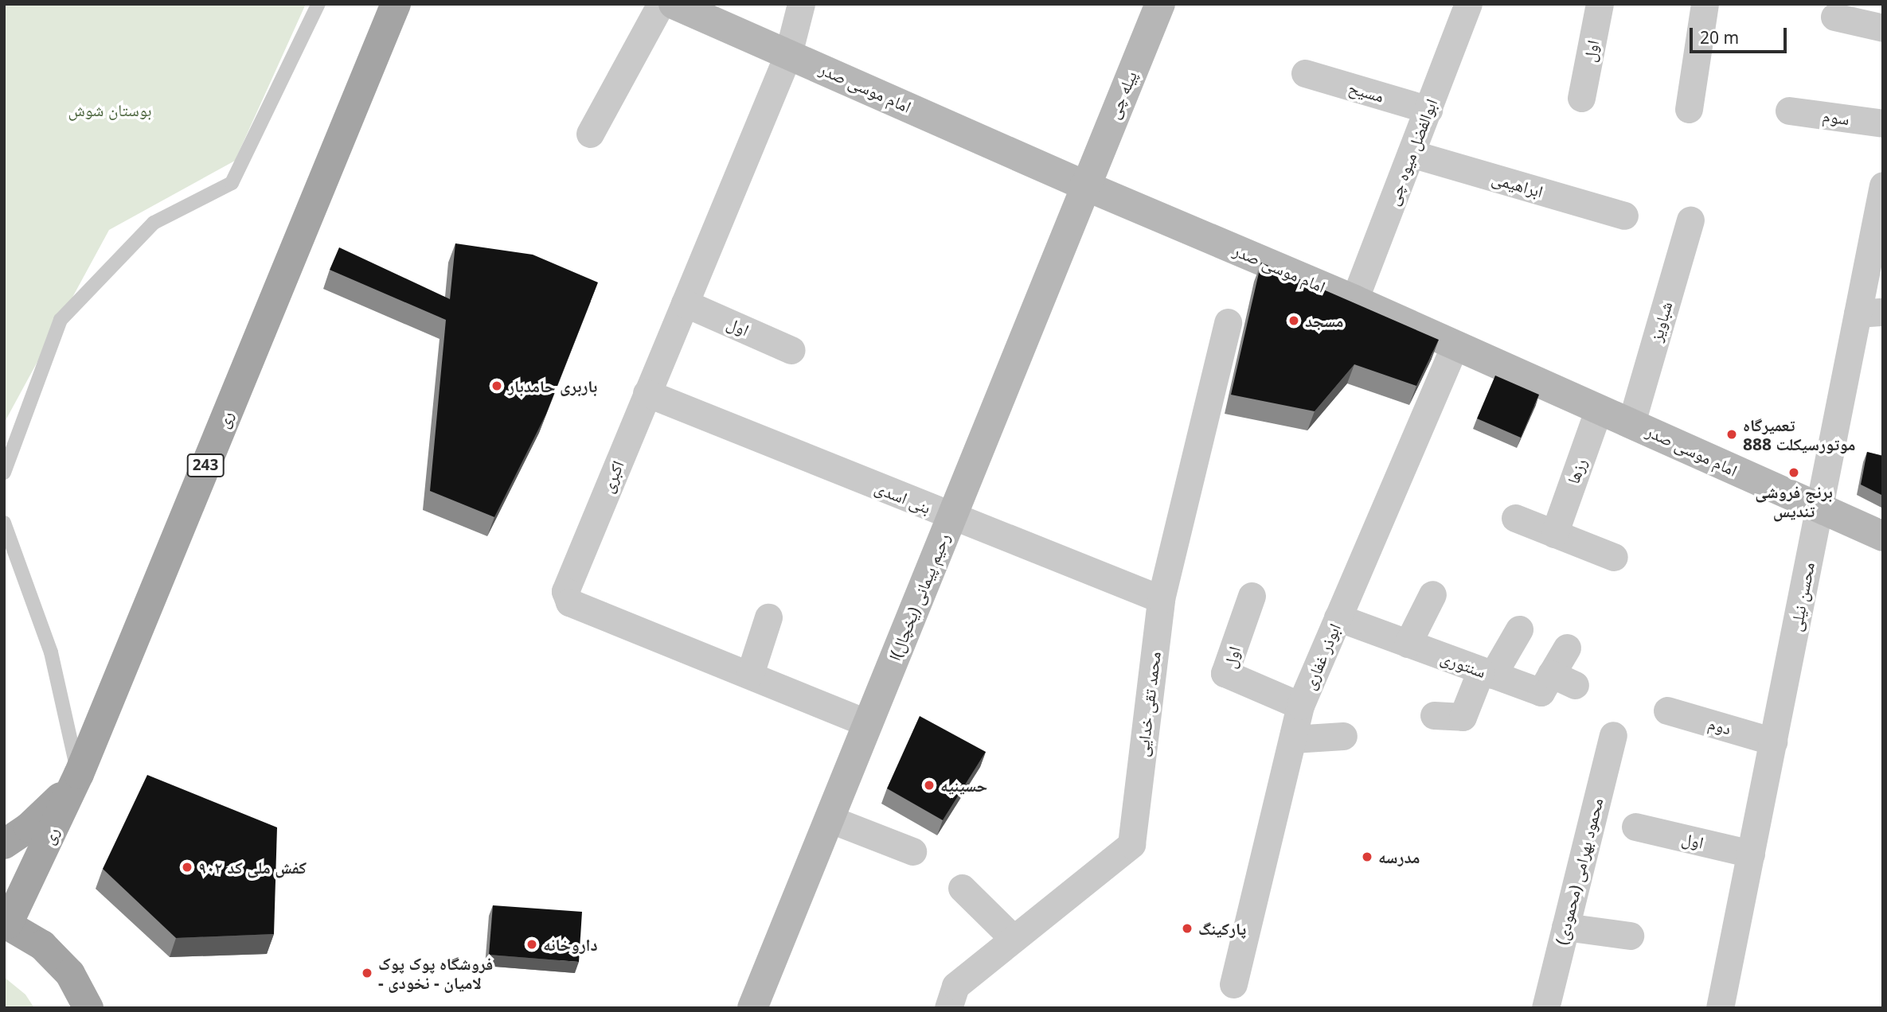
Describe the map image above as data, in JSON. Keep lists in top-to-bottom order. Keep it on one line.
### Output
{"streets":{"main road":["ری","243"],"street":["اول","امام موسی صدر","مسیح","پیله چی","سوم","ابوالفضل میوه چی","ابراهیمی","شباویز","رزها","اکبری","بنی اسدی","رحیم پیمانی (یخچال)ا","محسن نیلی","ابوذر غفاری","سنتوری","محمد تقی خدایی","دوم","محمود بهرامی (محمودی)"]},"crossings":[["اول","اکبری"],["اول","محسن نیلی"],["اول","ابوذر غفاری"],["امام موسی صدر","پیله چی"],["امام موسی صدر","ابوالفضل میوه چی"],["امام موسی صدر","شباویز"],["امام موسی صدر","رزها"],["امام موسی صدر","اکبری"],["امام موسی صدر","رحیم پیمانی (یخچال)ا"],["امام موسی صدر","محسن نیلی"],["امام موسی صدر","ابوذر غفاری"],["مسیح","ابوالفضل میوه چی"],["پیله چی","رحیم پیمانی (یخچال)ا"],["ابوالفضل میوه چی","ابراهیمی"],["اکبری","بنی اسدی"],["اکبری","رحیم پیمانی (یخچال)ا"],["بنی اسدی","رحیم پیمانی (یخچال)ا"],["بنی اسدی","محمد تقی خدایی"],["محسن نیلی","دوم"],["ابوذر غفاری","سنتوری"]],"parks":["بوستان شوش"],"places":["مسجد","باربری حامدبار","تعمیرگاه موتورسیکلت 888","برنج فروشی تندیس","حسینیه","مدرسه","کفش ملی کد ۹۰۲","پارکینگ","داروخانه","فروشگاه پوک پوک - لاميان - نخودی"],"scale_bar":"20 m"}
